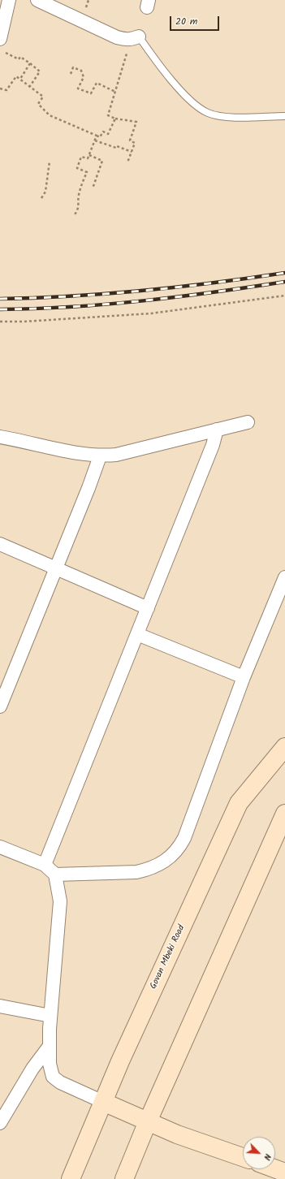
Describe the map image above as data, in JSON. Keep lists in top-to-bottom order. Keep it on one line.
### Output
{"streets":{"main road":["Govan Mbeki Road"]},"scale_bar":"20 m","north":"bottom right"}
